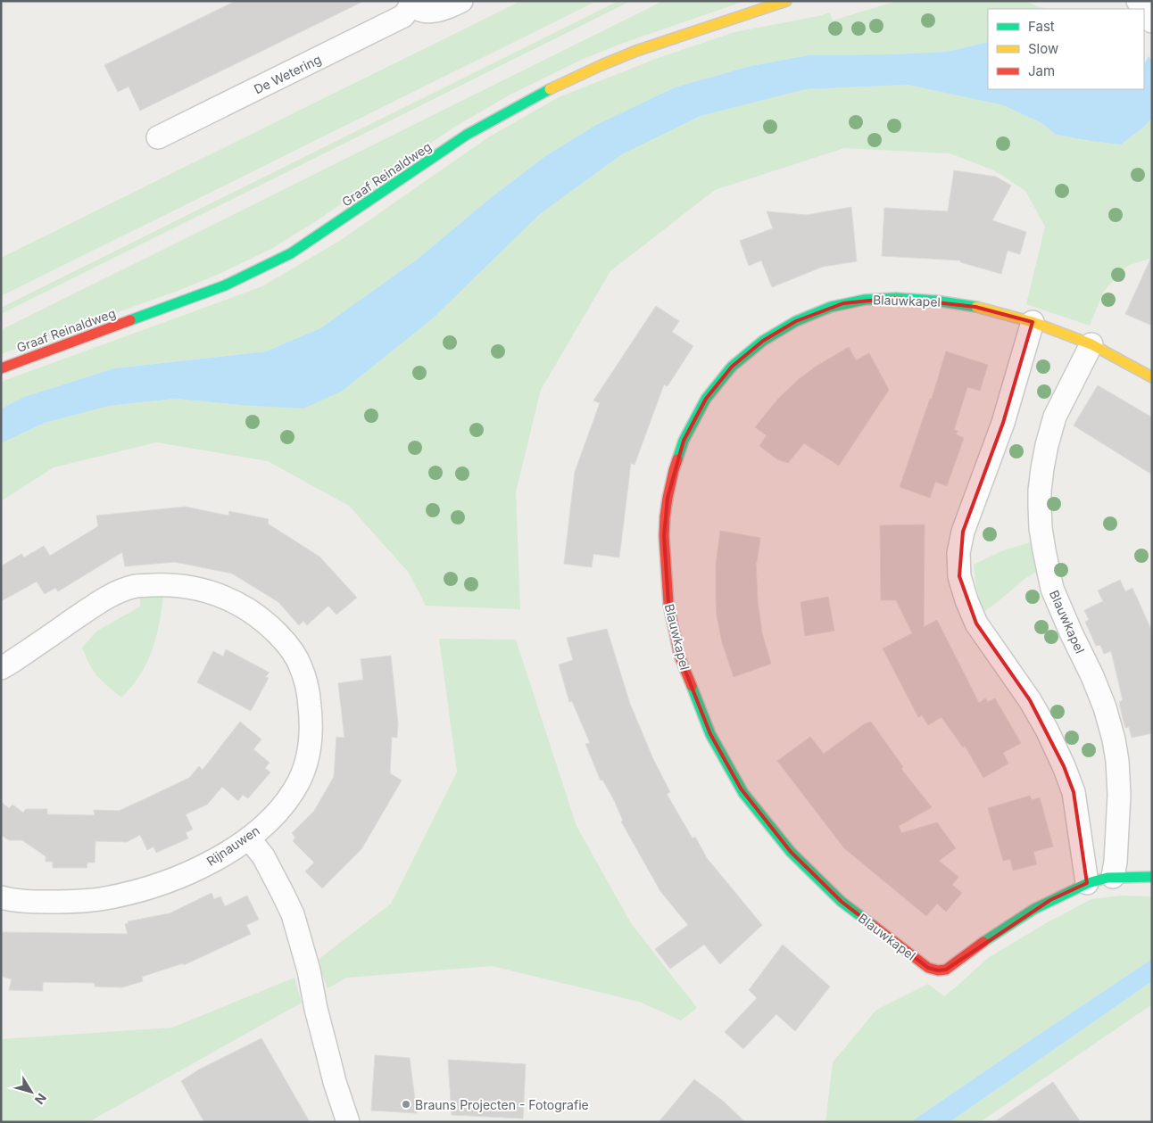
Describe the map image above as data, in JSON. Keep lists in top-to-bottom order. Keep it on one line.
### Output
{"streets":{"street":["De Wetering","Graaf Reinaldweg","Blauwkapel","Rijnauwen"]},"places":["Brauns Projecten - Fotografie"],"legend":["Fast","Slow","Jam"],"north":"bottom right"}
